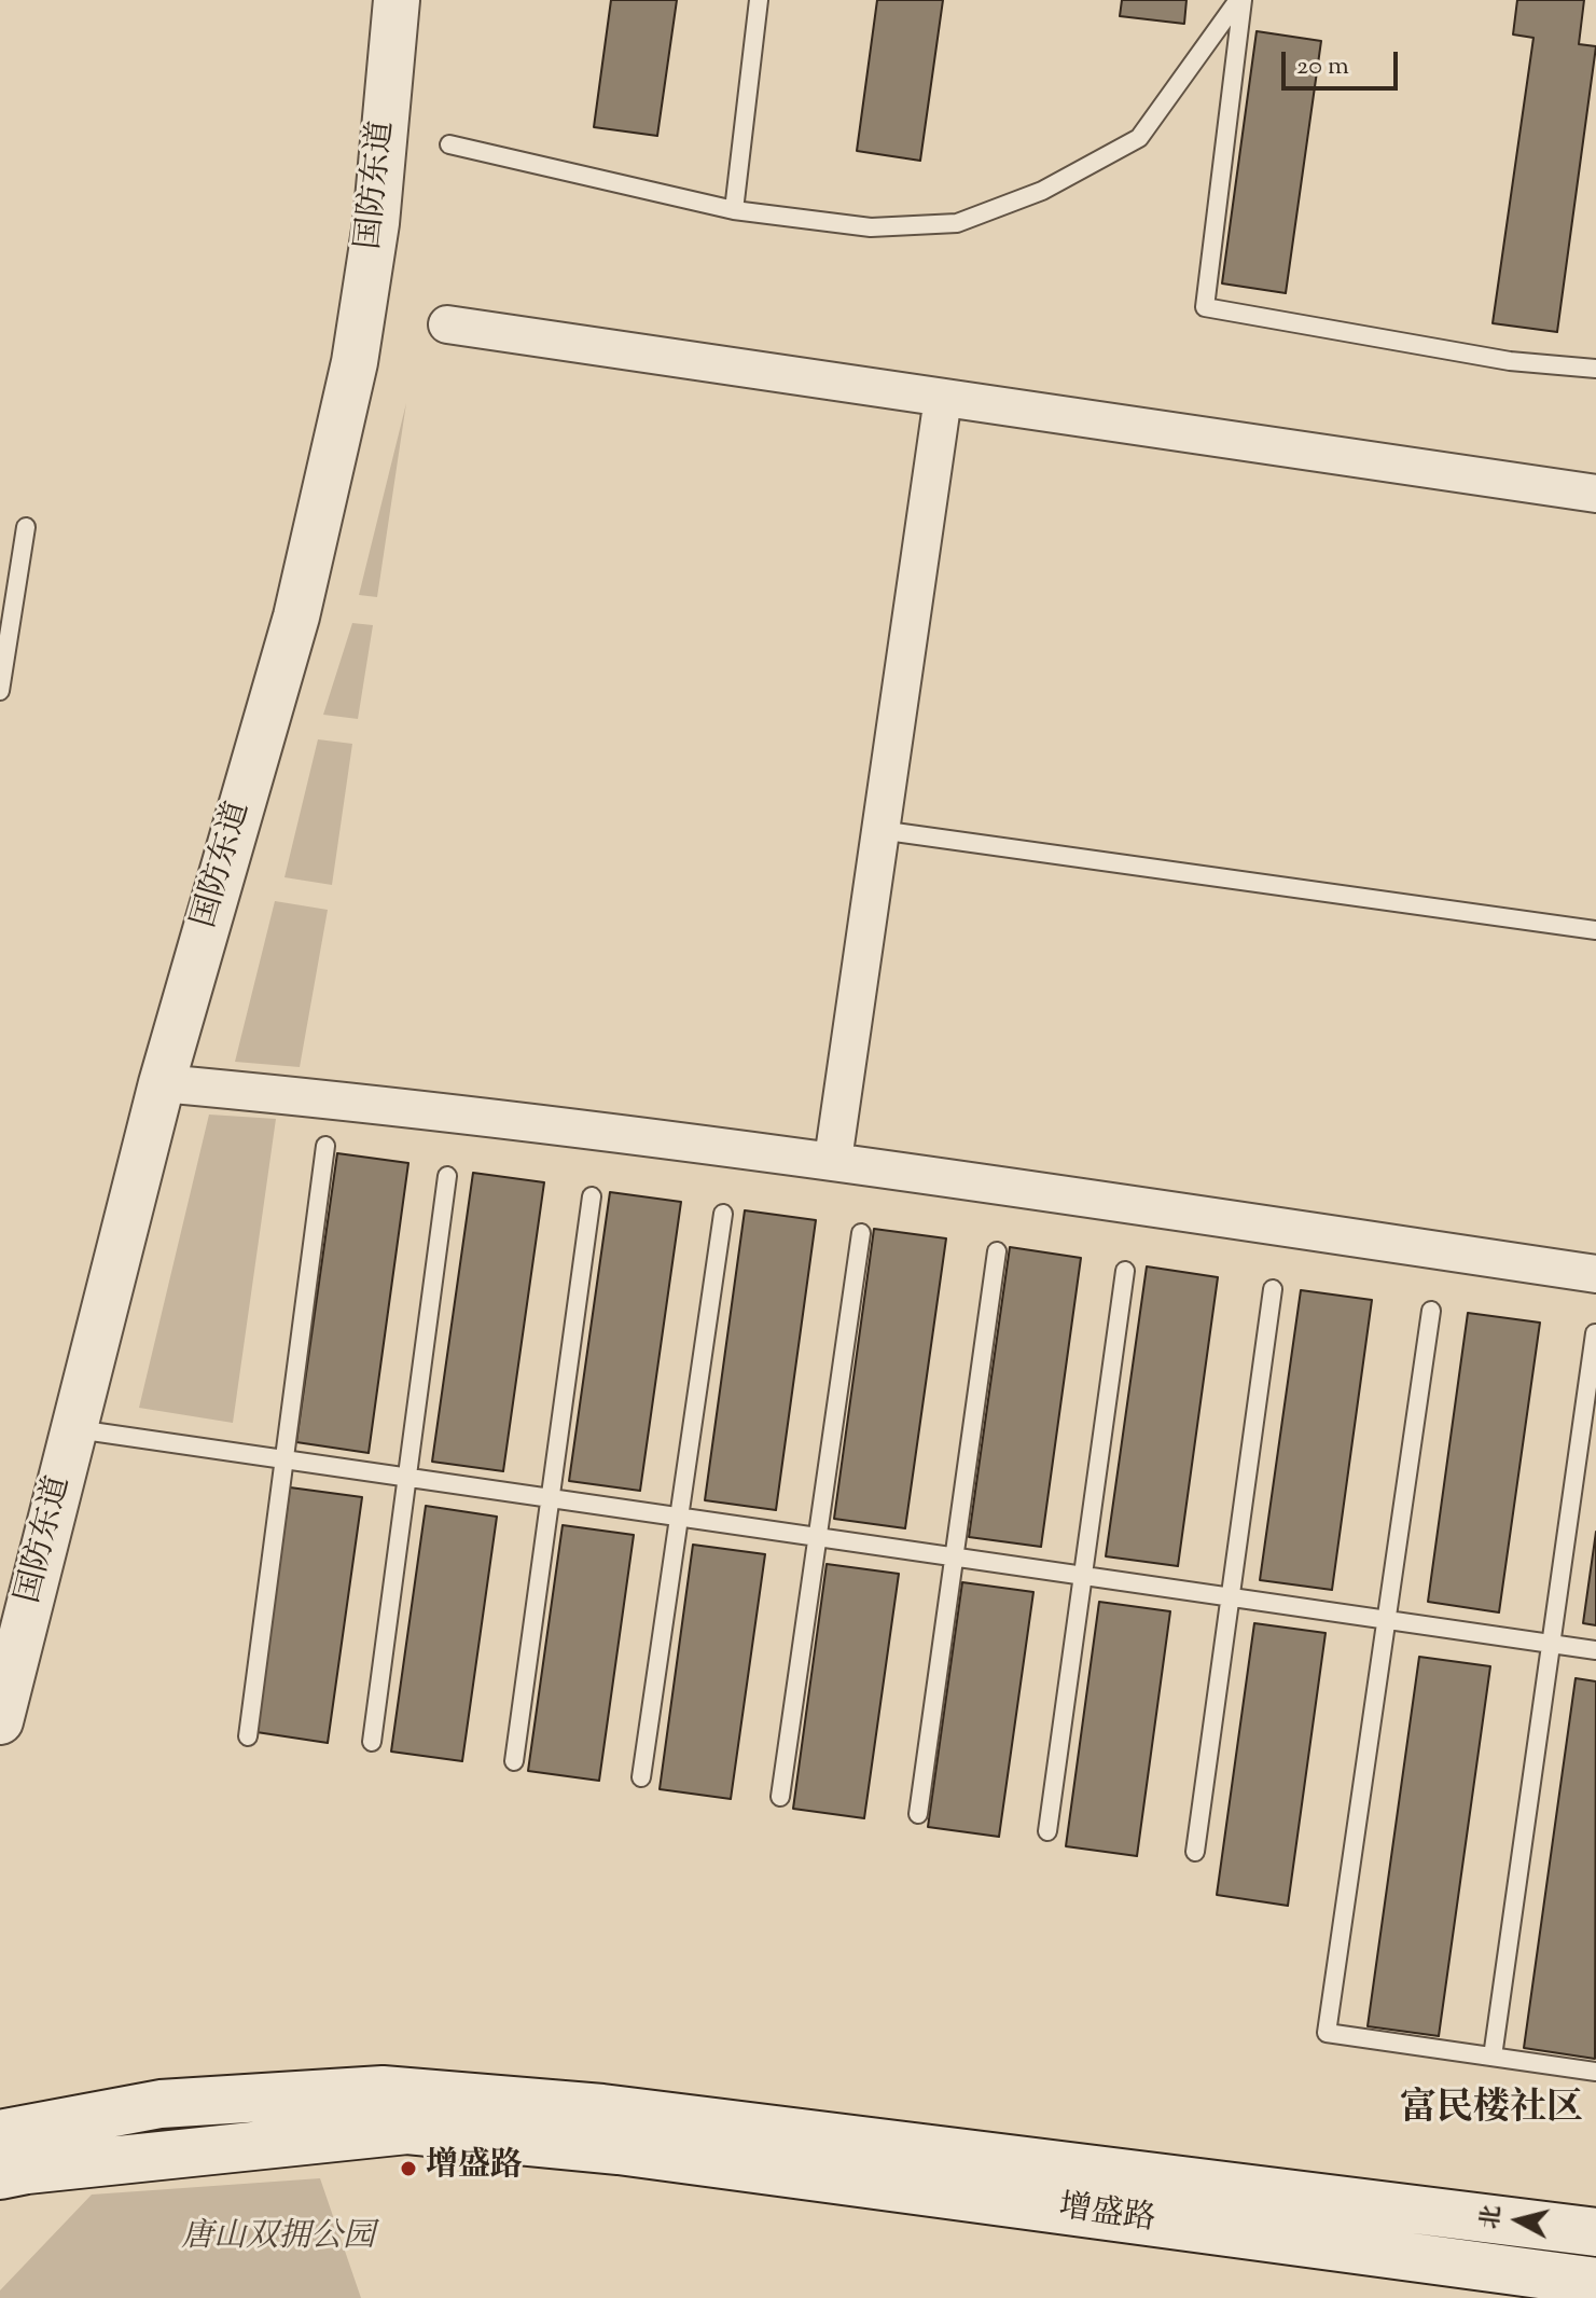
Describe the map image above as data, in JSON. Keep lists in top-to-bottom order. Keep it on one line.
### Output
{"streets":{"main road":["增盛路"],"street":["国防东道"]},"districts":["富民楼社区"],"parks":["唐山双拥公园"],"places":["增盛路"],"scale_bar":"20 m","north":"left"}
